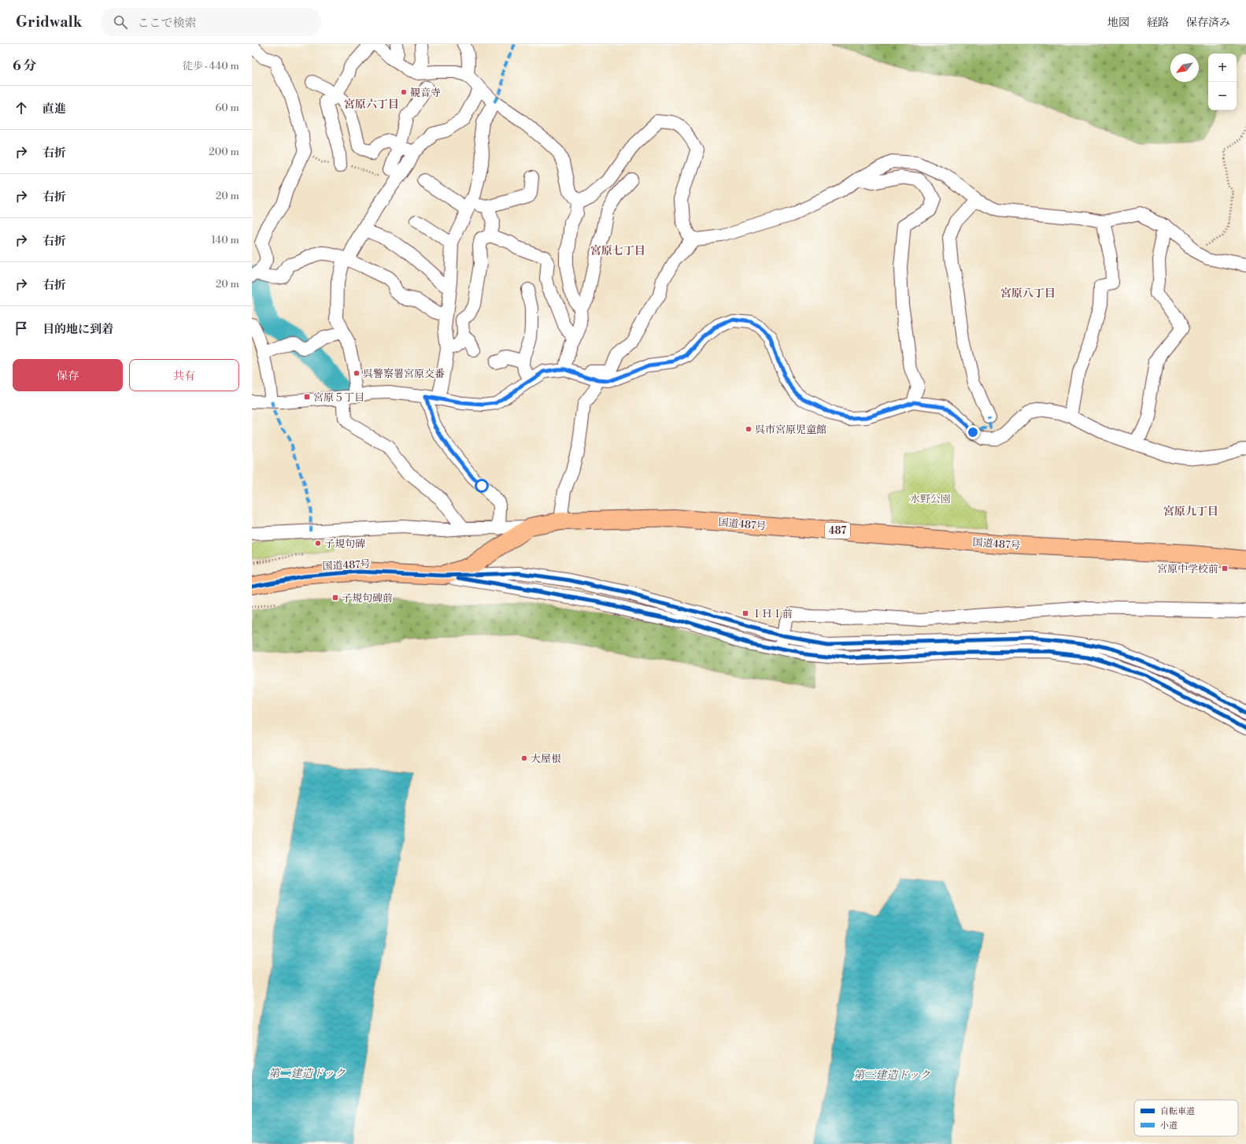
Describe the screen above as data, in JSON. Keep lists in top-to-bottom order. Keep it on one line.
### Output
{"streets":{"highway":["国道487号","487"]},"districts":["宮原六丁目","宮原七丁目","宮原八丁目","宮原九丁目"],"water":["第二建造ドック","第三建造ドック"],"parks":["水野公園"],"places":{"other":["観音寺","呉警察署宮原交番","呉市宮原児童館","子規句碑","大屋根"],"transit":["宮原５丁目","宮原中学校前","子規句碑前","ＩＨＩ前"]},"legend":["自転車道","小道"],"north":"bottom left","page":{"header":"Gridwalk","search":"ここで検索","nav":["地図","経路","保存済み"],"heading":["6 分","徒歩 · 440 m"],"map_buttons":["+","−"],"list":[["直進","60 m"],["右折","200 m"],["右折","20 m"],["右折","140 m"],["右折","20 m"],"目的地に到着"],"buttons":["保存","共有"]}}
